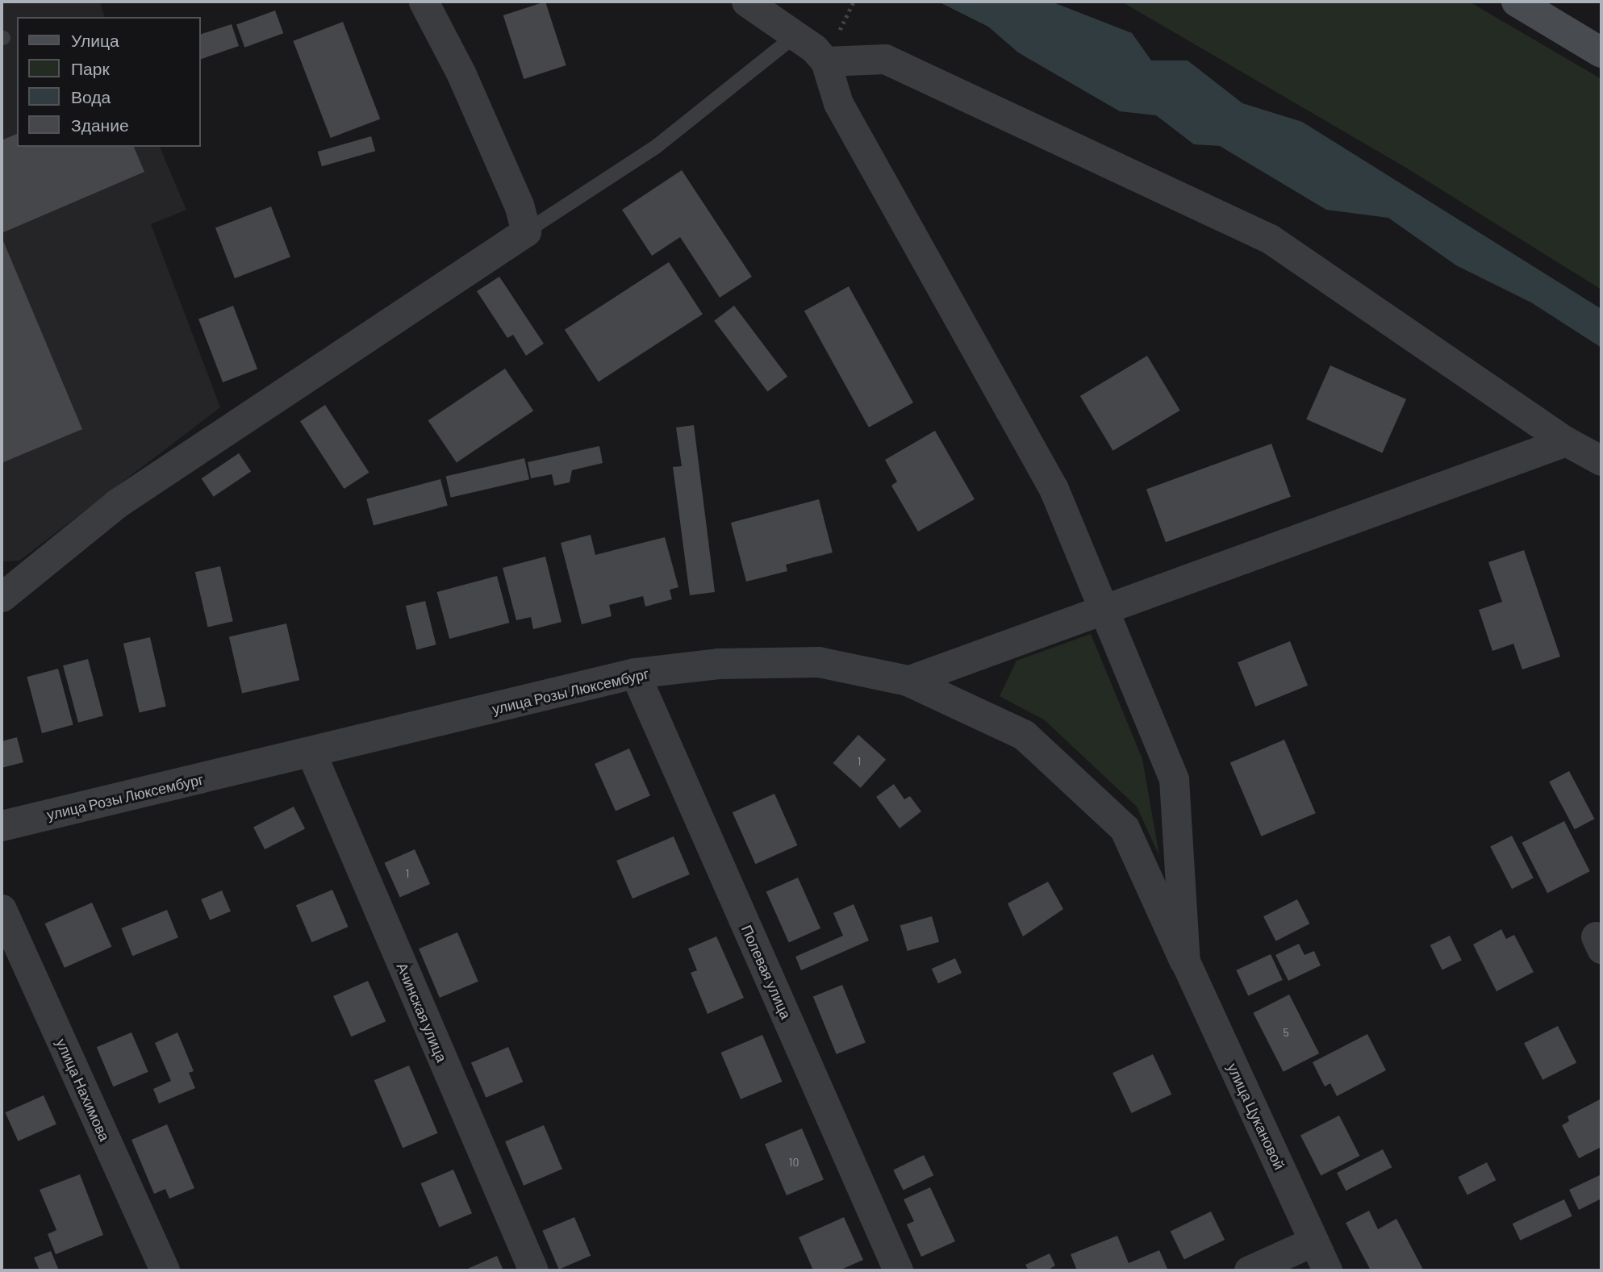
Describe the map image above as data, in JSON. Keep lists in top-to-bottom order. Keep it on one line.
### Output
{"streets":{"street":["улица Розы Люксембург","Полевая улица","Ачинская улица","улица Нахимова","улица Цукановой"]},"crossings":[["улица Розы Люксембург","Полевая улица"],["улица Розы Люксембург","Ачинская улица"],["улица Розы Люксембург","улица Цукановой"]],"house_numbers":["1","1","5","10"],"legend":["Улица","Парк","Вода","Здание"]}
